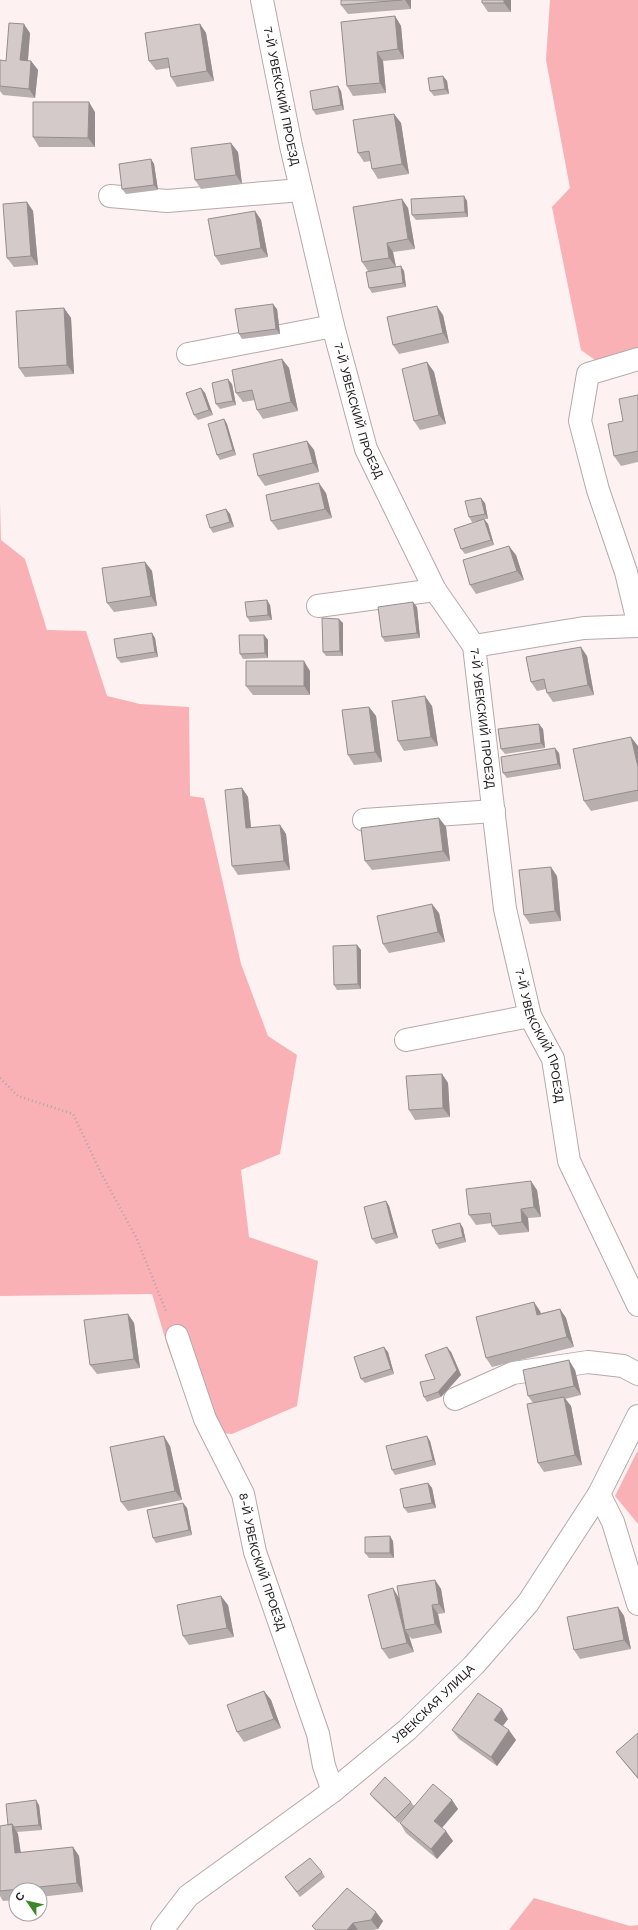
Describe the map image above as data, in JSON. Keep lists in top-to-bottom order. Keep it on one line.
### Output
{"streets":{"street":["7-Й УВЕКСКИЙ ПРОЕЗД","8-Й УВЕКСКИЙ ПРОЕЗД","УВЕКСКАЯ УЛИЦА"]},"crossings":[["8-Й УВЕКСКИЙ ПРОЕЗД","УВЕКСКАЯ УЛИЦА"]],"north":"top left"}
